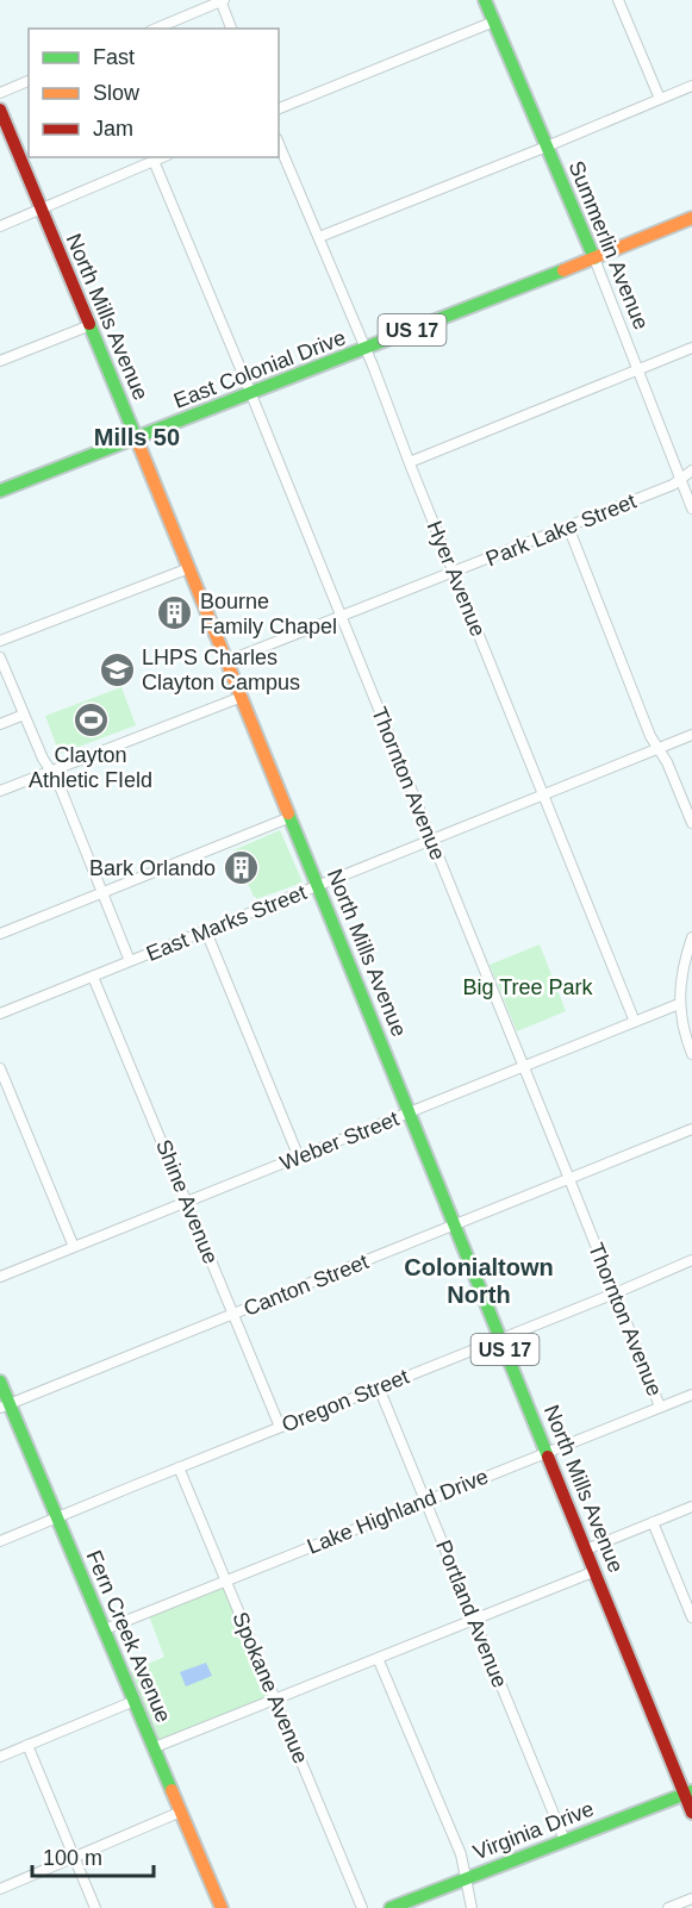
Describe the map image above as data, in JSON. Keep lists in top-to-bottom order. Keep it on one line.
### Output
{"streets":{"main road":["Summerlin Avenue","North Mills Avenue","US 17","East Colonial Drive","Fern Creek Avenue","Virginia Drive"],"street":["Park Lake Street","Hyer Avenue","Thornton Avenue","East Marks Street","Weber Street","Shine Avenue","Canton Street","Oregon Street","Lake Highland Drive","Portland Avenue","Spokane Avenue"]},"crossings":[["Summerlin Avenue","East Colonial Drive"],["Summerlin Avenue","Park Lake Street"],["North Mills Avenue","East Colonial Drive"],["North Mills Avenue","Park Lake Street"],["North Mills Avenue","East Marks Street"],["North Mills Avenue","Weber Street"],["North Mills Avenue","Canton Street"],["North Mills Avenue","Oregon Street"],["North Mills Avenue","Lake Highland Drive"],["North Mills Avenue","Virginia Drive"],["East Colonial Drive","Hyer Avenue"],["East Colonial Drive","Thornton Avenue"],["Park Lake Street","Hyer Avenue"],["Park Lake Street","Thornton Avenue"],["Hyer Avenue","East Marks Street"],["Hyer Avenue","Weber Street"],["Thornton Avenue","East Marks Street"],["Thornton Avenue","Weber Street"],["Thornton Avenue","Canton Street"],["Thornton Avenue","Oregon Street"],["Thornton Avenue","Lake Highland Drive"],["East Marks Street","Shine Avenue"],["Weber Street","Shine Avenue"],["Shine Avenue","Canton Street"],["Shine Avenue","Oregon Street"],["Canton Street","Fern Creek Avenue"],["Oregon Street","Portland Avenue"],["Oregon Street","Fern Creek Avenue"],["Oregon Street","Spokane Avenue"],["Lake Highland Drive","Portland Avenue"],["Lake Highland Drive","Fern Creek Avenue"],["Lake Highland Drive","Spokane Avenue"],["Portland Avenue","Virginia Drive"]],"districts":["Mills 50","Colonialtown North"],"parks":["Big Tree Park"],"places":{"building":["Bourne Family Chapel","Bark Orlando"],"school or university":["LHPS Charles Clayton Campus"],"sports":["Clayton Athletic FIeld"]},"legend":["Fast","Slow","Jam"],"scale_bar":"100 m"}
